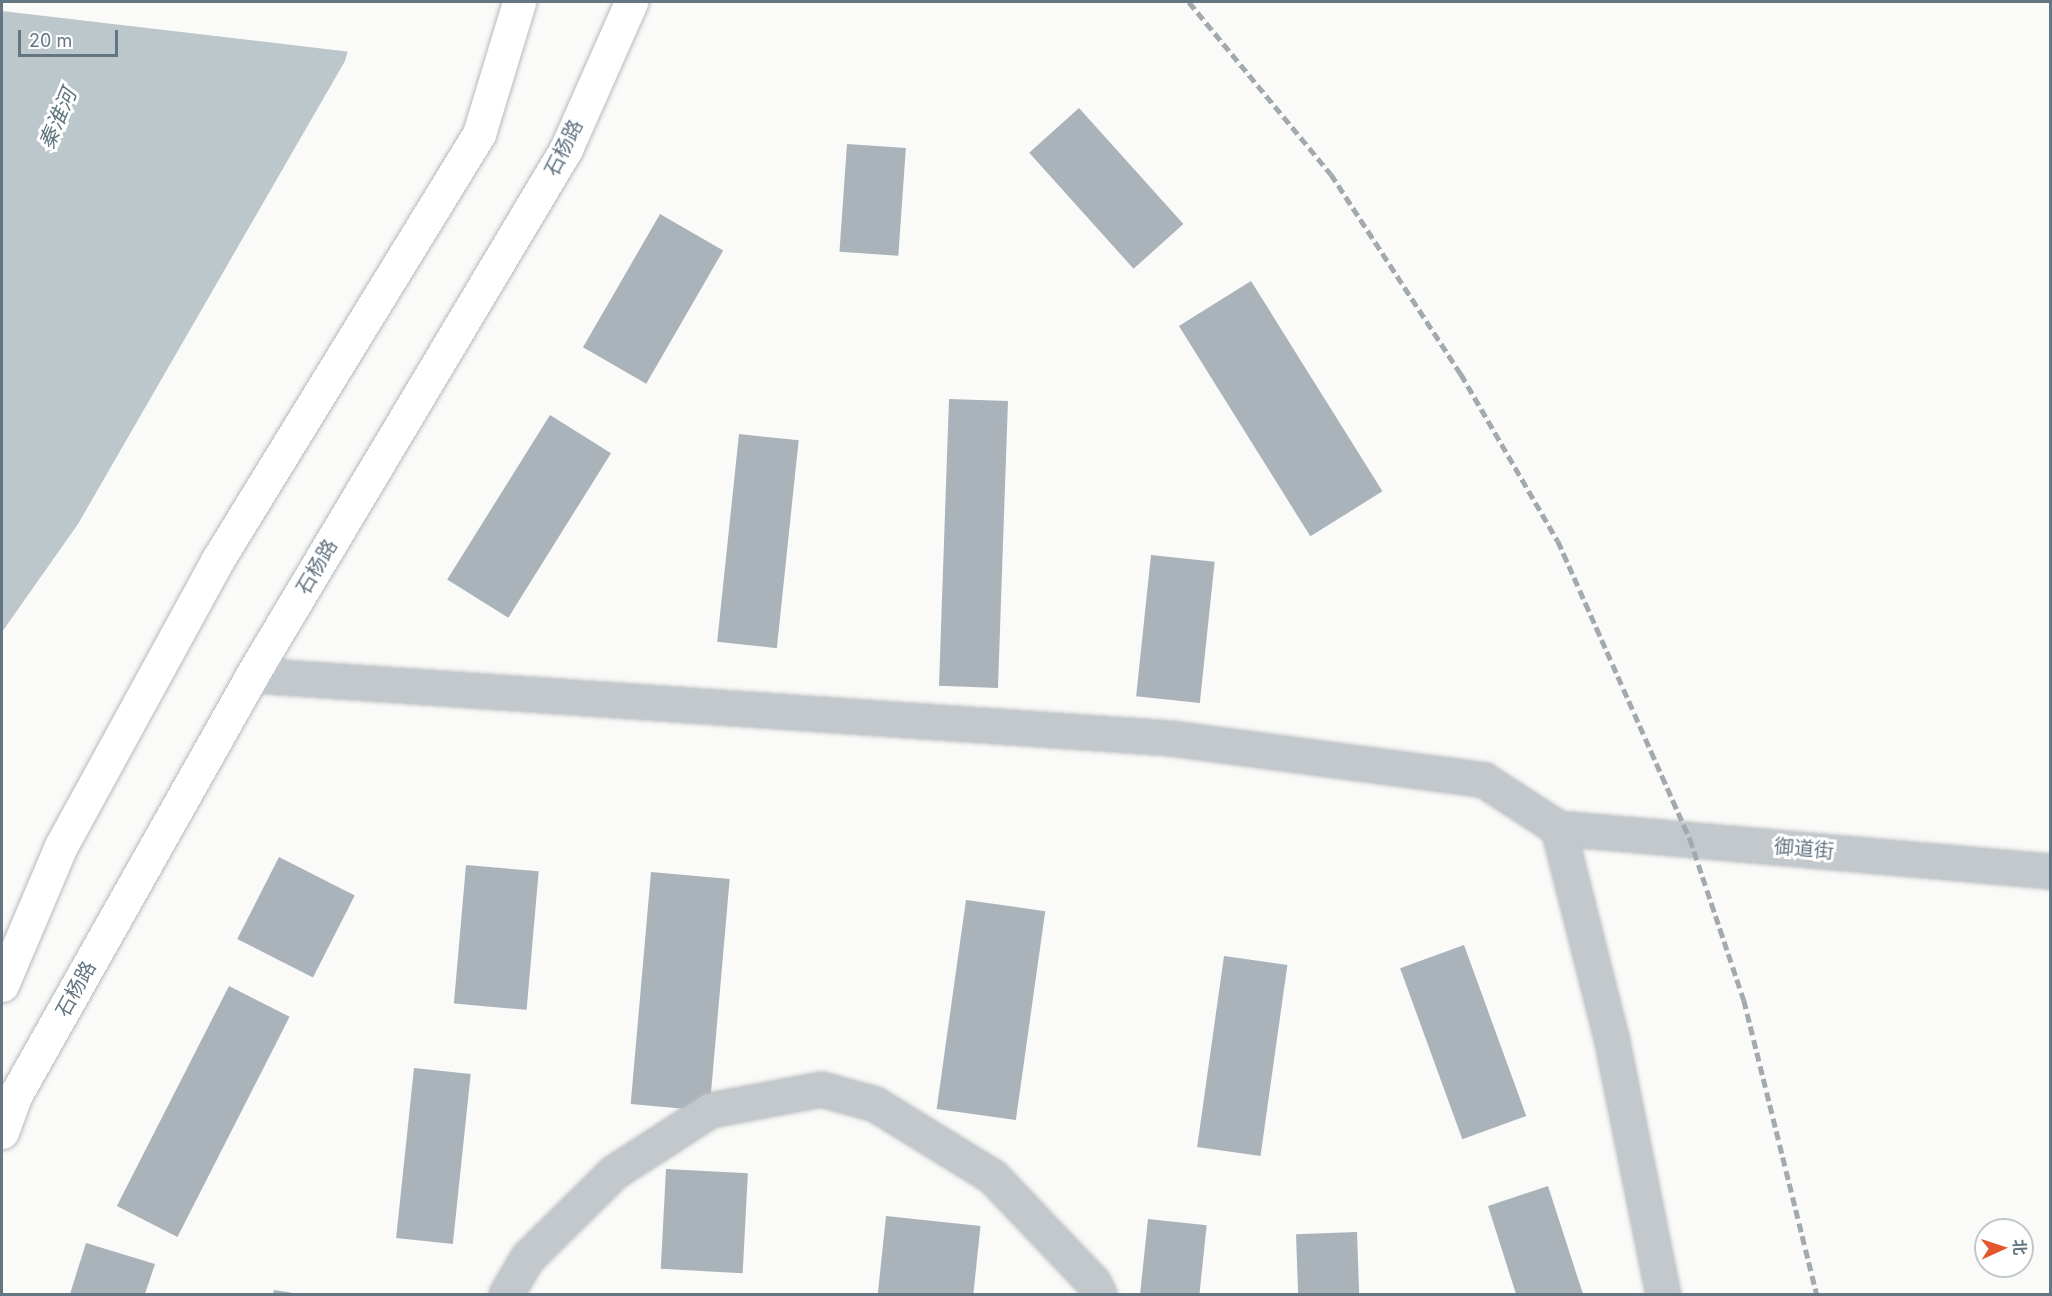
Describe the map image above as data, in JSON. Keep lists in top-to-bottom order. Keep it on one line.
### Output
{"streets":{"main road":["石杨路"],"street":["御道街"]},"water":["秦淮河"],"scale_bar":"20 m","north":"right"}
